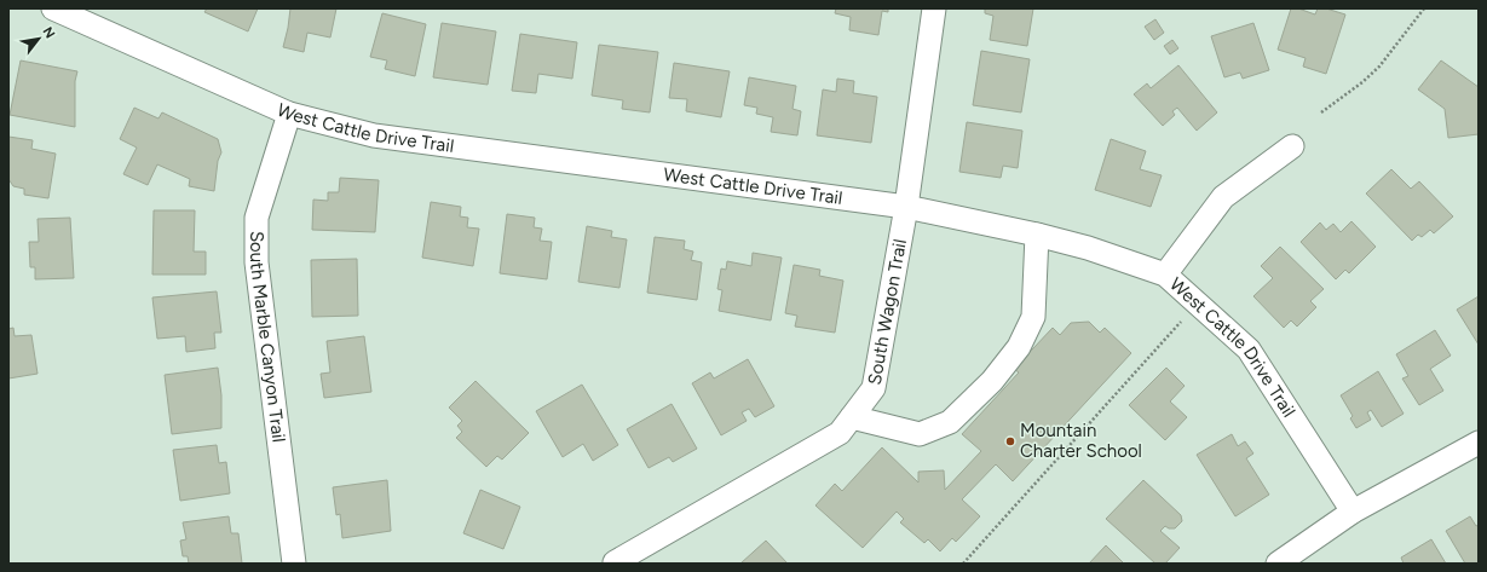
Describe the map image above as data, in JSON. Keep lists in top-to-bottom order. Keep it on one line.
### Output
{"streets":{"street":["West Cattle Drive Trail","South Wagon Trail","South Marble Canyon Trail"]},"crossings":[["West Cattle Drive Trail","South Wagon Trail"],["West Cattle Drive Trail","South Marble Canyon Trail"]],"places":["Mountain Charter School"],"north":"top right"}
